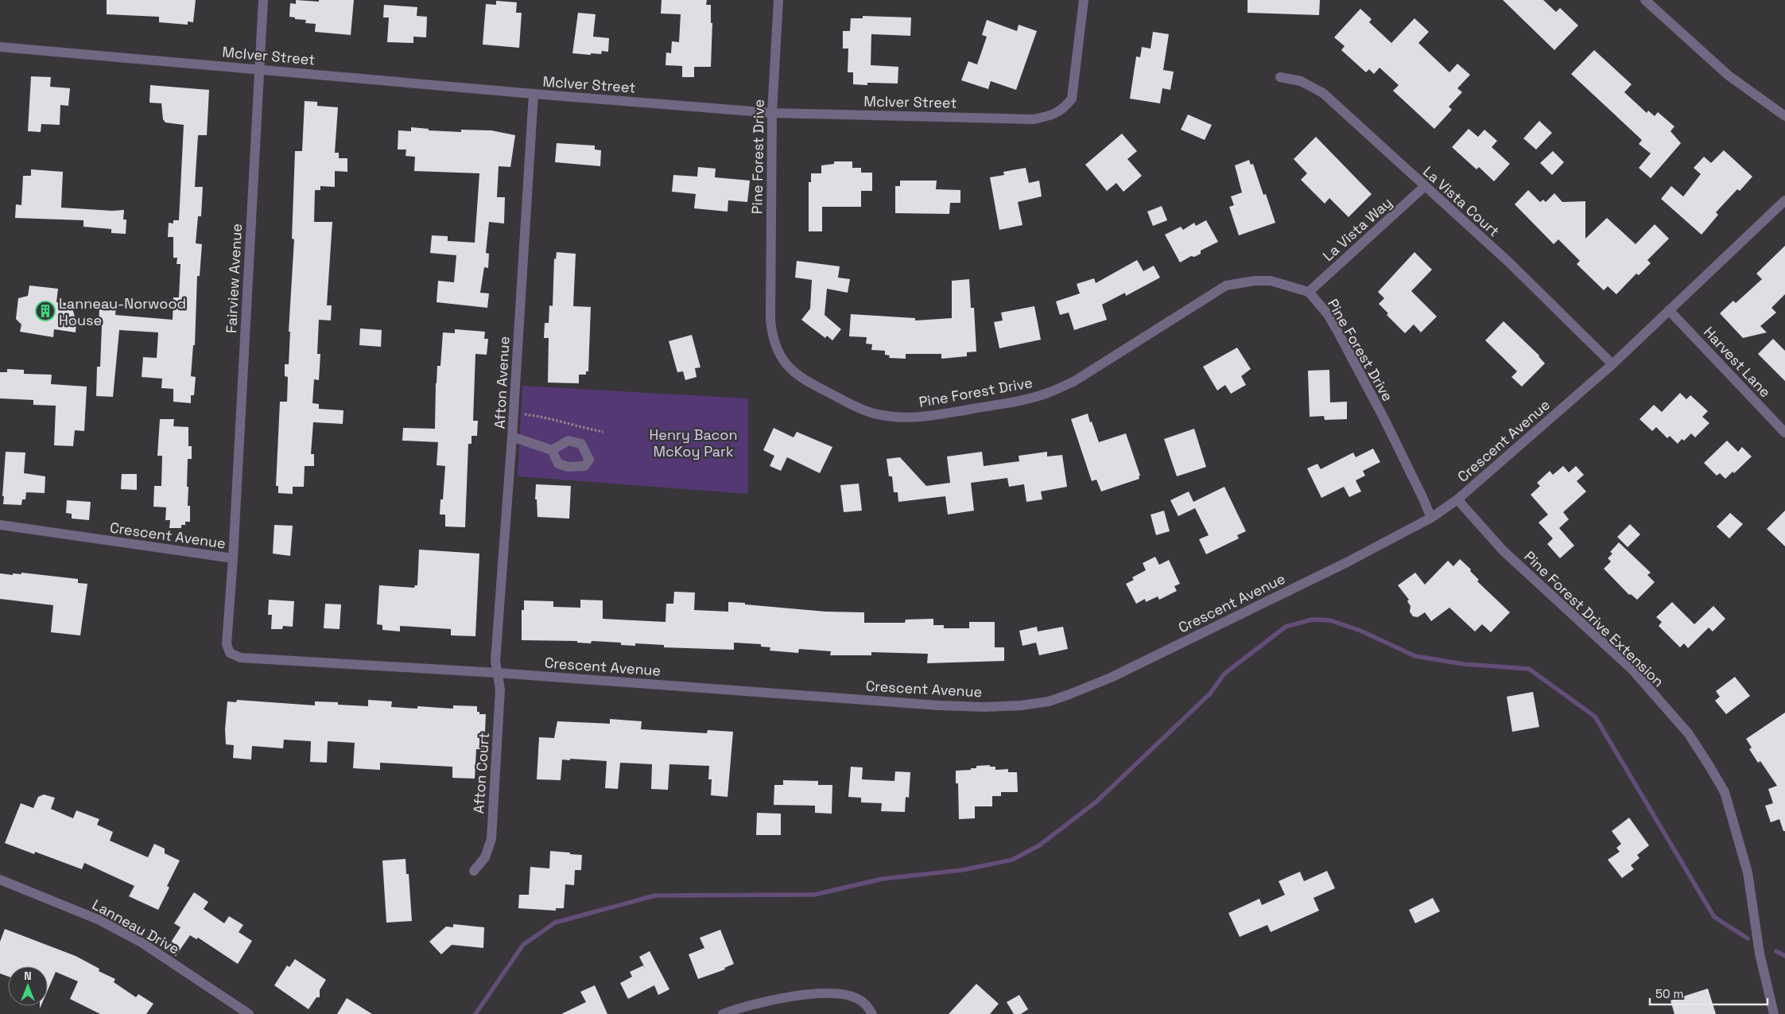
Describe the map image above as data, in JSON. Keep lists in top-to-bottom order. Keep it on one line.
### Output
{"streets":{"street":["McIver Street","Pine Forest Drive","La Vista Court","La Vista Way","Fairview Avenue","Harvest Lane","Afton Avenue","Crescent Avenue","Pine Forest Drive Extension","Afton Court","Lanneau Drive"]},"crossings":[["McIver Street","Pine Forest Drive"],["McIver Street","Fairview Avenue"],["McIver Street","Afton Avenue"],["Pine Forest Drive","La Vista Way"],["Pine Forest Drive","Crescent Avenue"],["La Vista Court","La Vista Way"],["La Vista Court","Crescent Avenue"],["Fairview Avenue","Crescent Avenue"],["Harvest Lane","Crescent Avenue"],["Afton Avenue","Crescent Avenue"],["Afton Avenue","Afton Court"],["Crescent Avenue","Pine Forest Drive Extension"],["Crescent Avenue","Afton Court"]],"parks":["Henry Bacon McKoy Park"],"places":{"building":["Lanneau-Norwood House"]},"scale_bar":"50 m","north":"top"}
